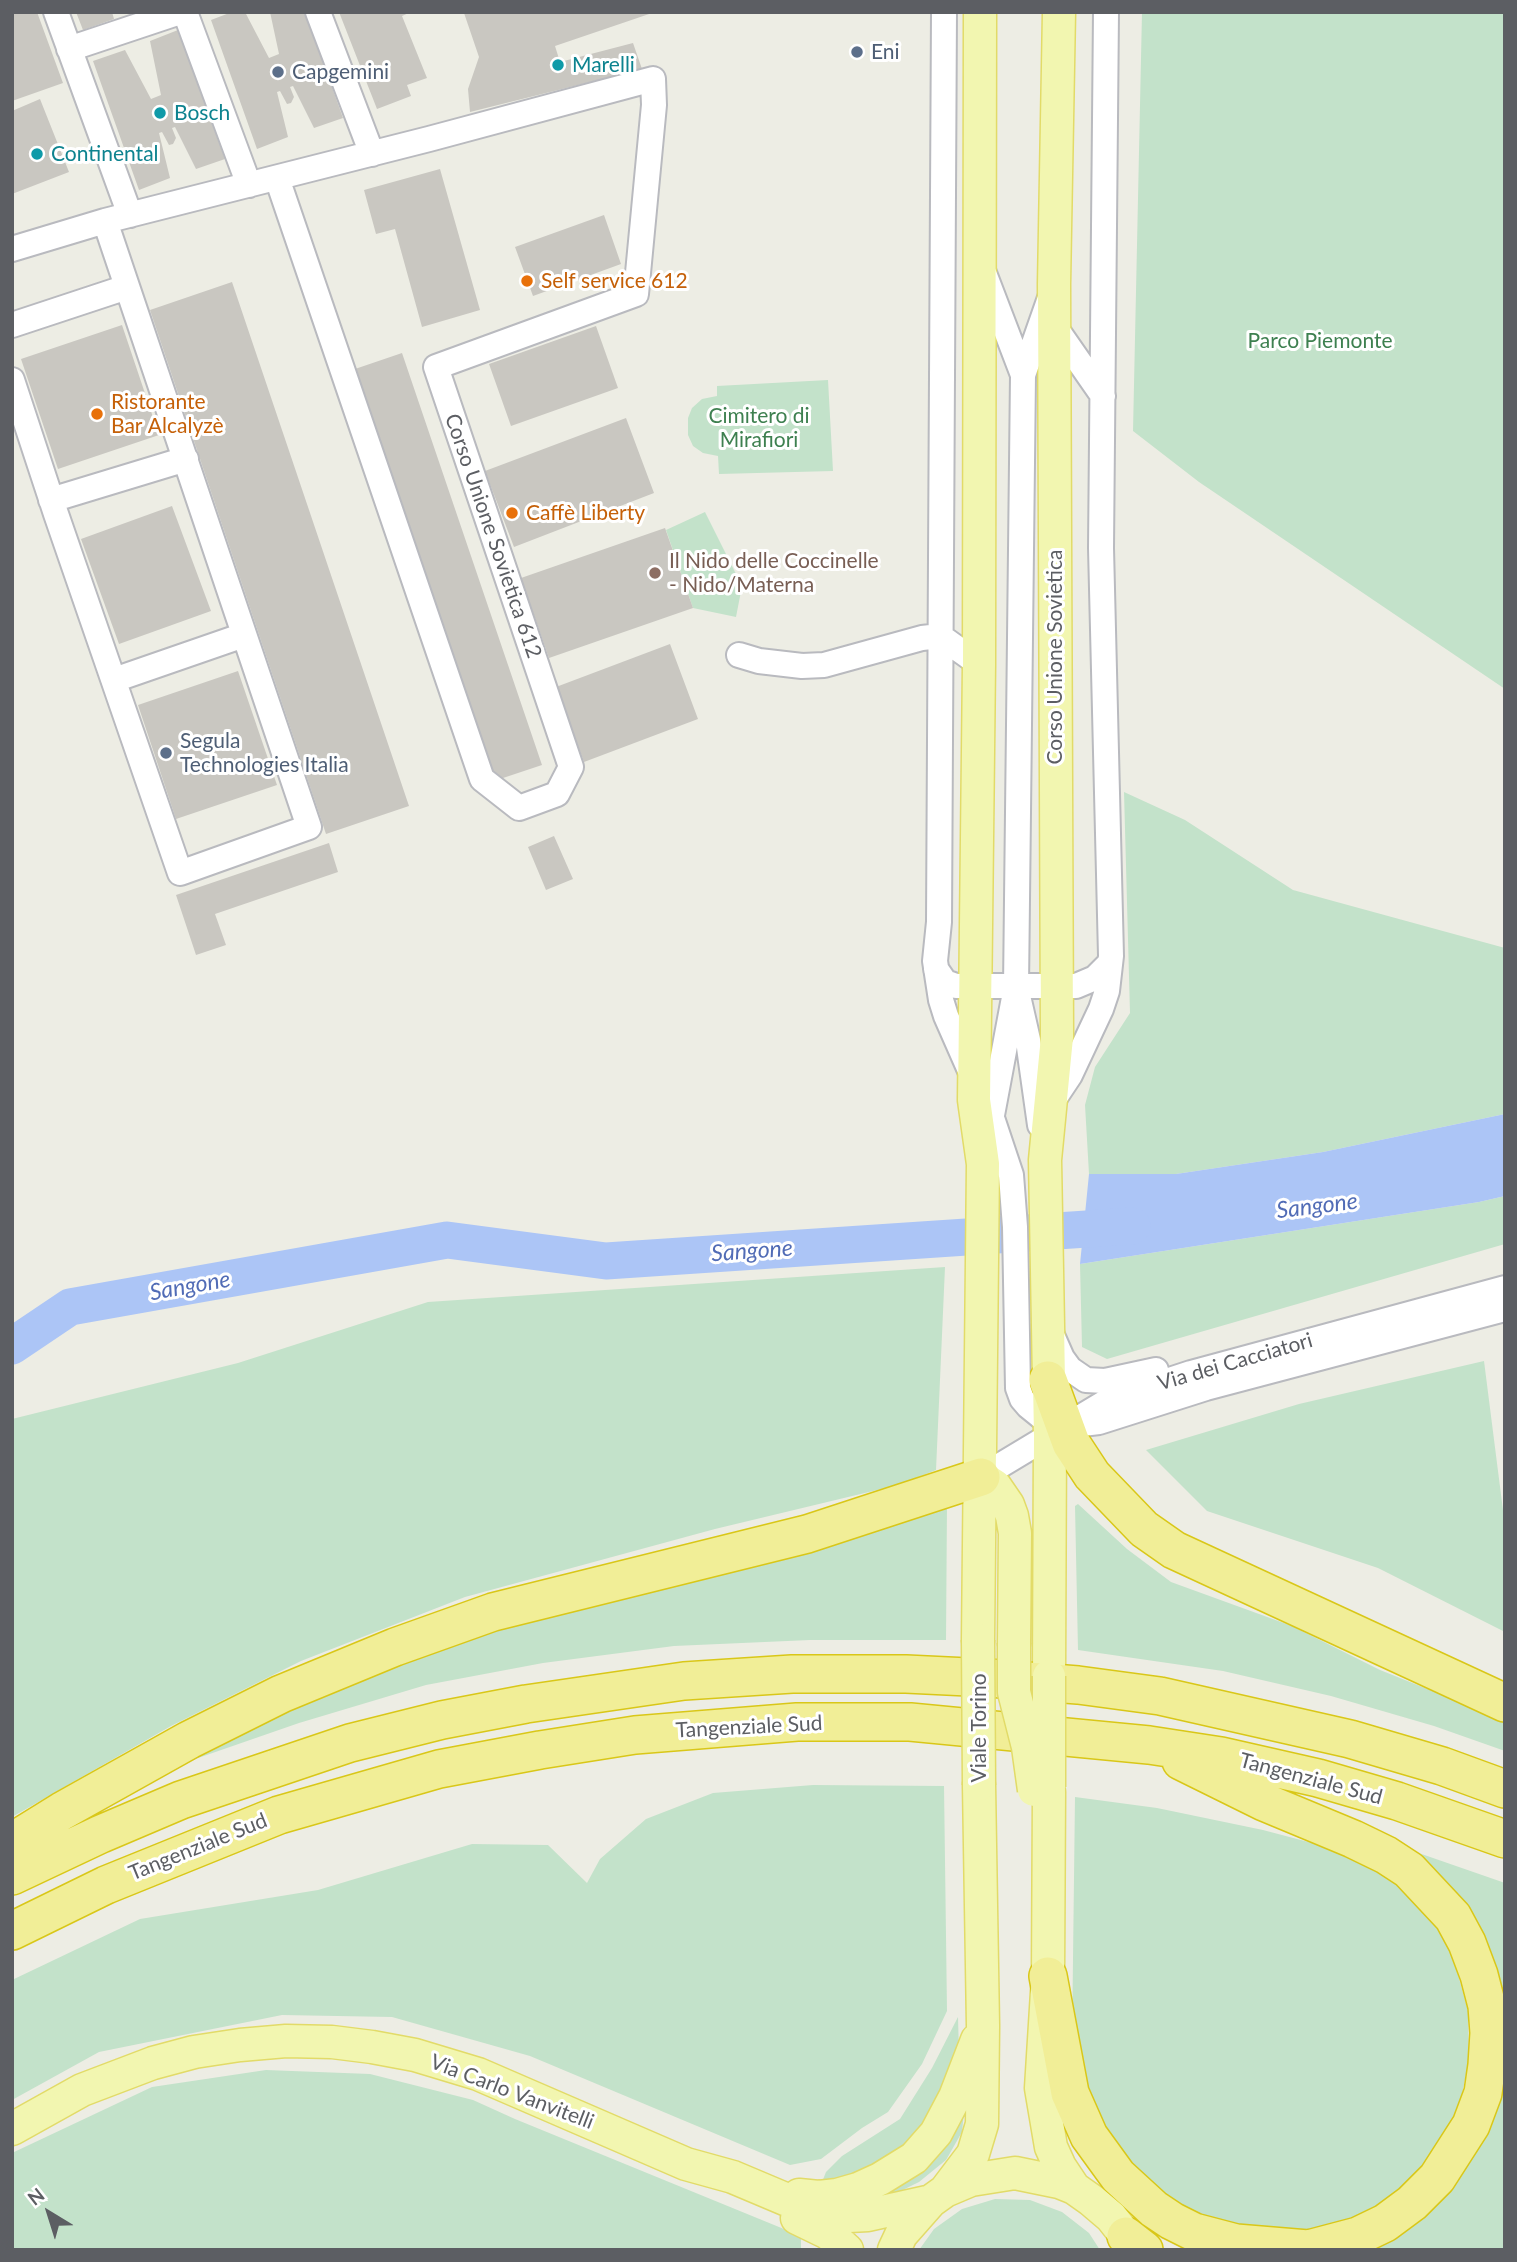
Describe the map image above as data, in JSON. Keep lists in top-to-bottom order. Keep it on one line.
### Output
{"streets":{"highway":["Tangenziale Sud"],"main road":["Corso Unione Sovietica","Viale Torino","Via Carlo Vanvitelli"],"street":["Corso Unione Sovietica 612","Via dei Cacciatori"]},"crossings":[["Via dei Cacciatori","Viale Torino"],["Viale Torino","Via Carlo Vanvitelli"]],"water":["Sangone"],"parks":["Parco Piemonte","Cimitero di Mirafiori"],"places":["Eni","Marelli","Capgemini","Bosch","Continental","Self service 612","Ristorante Bar Alcalyzè","Caffè Liberty","Il Nido delle Coccinelle - Nido/Materna","Segula Technologies Italia"],"north":"top left"}
